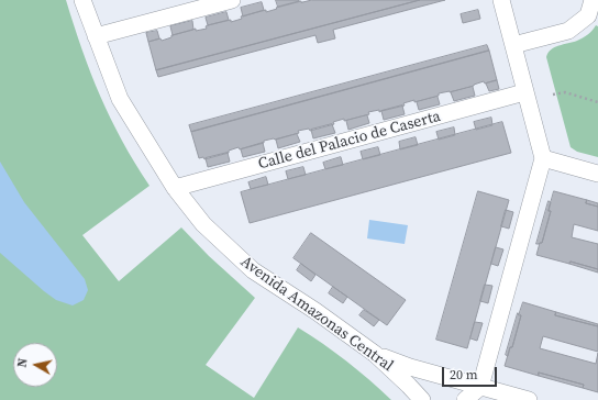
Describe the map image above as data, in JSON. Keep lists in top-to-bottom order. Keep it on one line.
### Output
{"streets":{"street":["Calle del Palacio de Caserta","Avenida Amazonas Central"]},"crossings":[["Calle del Palacio de Caserta","Avenida Amazonas Central"]],"scale_bar":"20 m","north":"left"}
